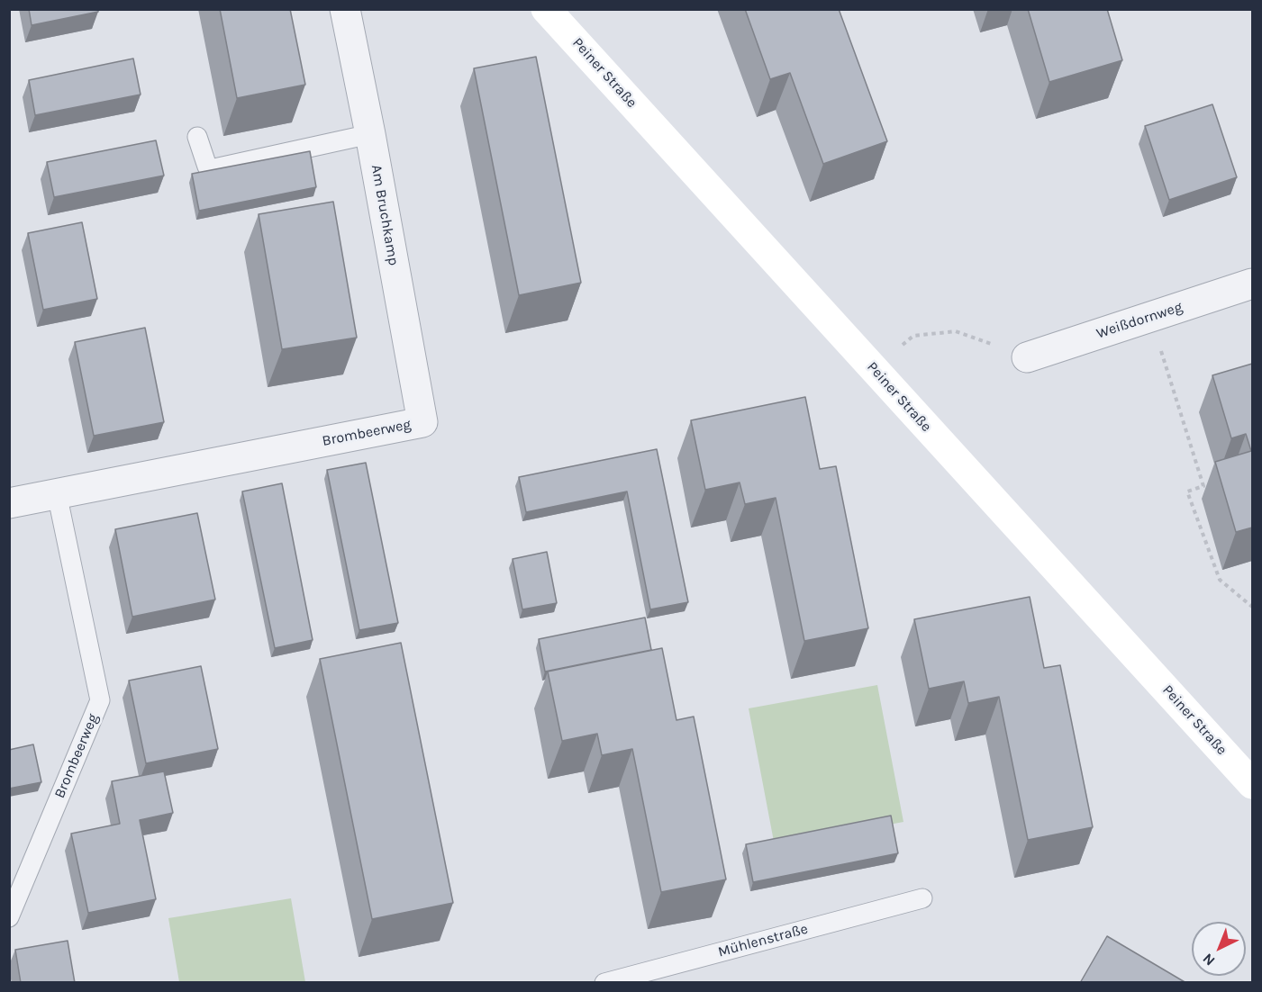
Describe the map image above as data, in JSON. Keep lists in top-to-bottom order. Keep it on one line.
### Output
{"streets":{"main road":["Peiner Straße"],"street":["Am Bruchkamp","Weißdornweg","Brombeerweg"],"lane":["Mühlenstraße"]},"crossings":[["Am Bruchkamp","Brombeerweg"]],"north":"bottom left"}
